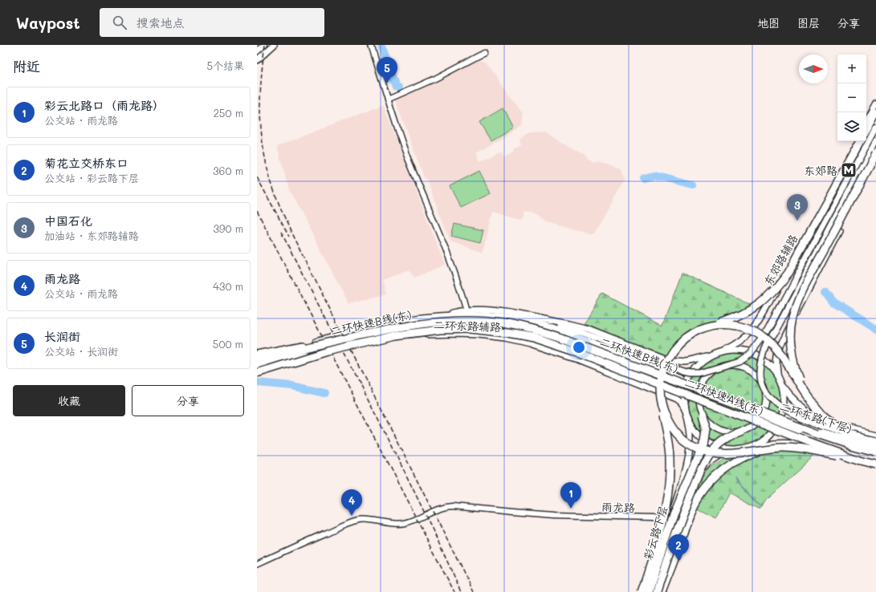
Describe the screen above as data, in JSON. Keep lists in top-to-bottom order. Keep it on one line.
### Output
{"streets":{"highway":["二环快速B线(东)","二环快速A线(东)"],"main road":["东郊路辅路","二环东路辅路","二环东路(下层)"],"street":["雨龙路","彩云路下层"]},"crossings":[["二环快速B线(东)","二环东路(下层)"],["雨龙路","彩云路下层"]],"places":{"metro station":["东郊路"]},"north":"right","page":{"header":"Waypost","search":"搜索地点","nav":["地图","图层","分享"],"heading":["附近","5个结果"],"map_buttons":["+","−"],"pins":["5","3","1","4","2"],"list":[{"mark":"1","name":"彩云北路口（雨龙路）","note":"公交站 · 雨龙路","value":"250 m"},{"mark":"2","name":"菊花立交桥东口","note":"公交站 · 彩云路下层","value":"360 m"},{"mark":"3","name":"中国石化","note":"加油站 · 东郊路辅路","value":"390 m"},{"mark":"4","name":"雨龙路","note":"公交站 · 雨龙路","value":"430 m"},{"mark":"5","name":"长润街","note":"公交站 · 长润街","value":"500 m"}],"buttons":["收藏","分享"]}}
